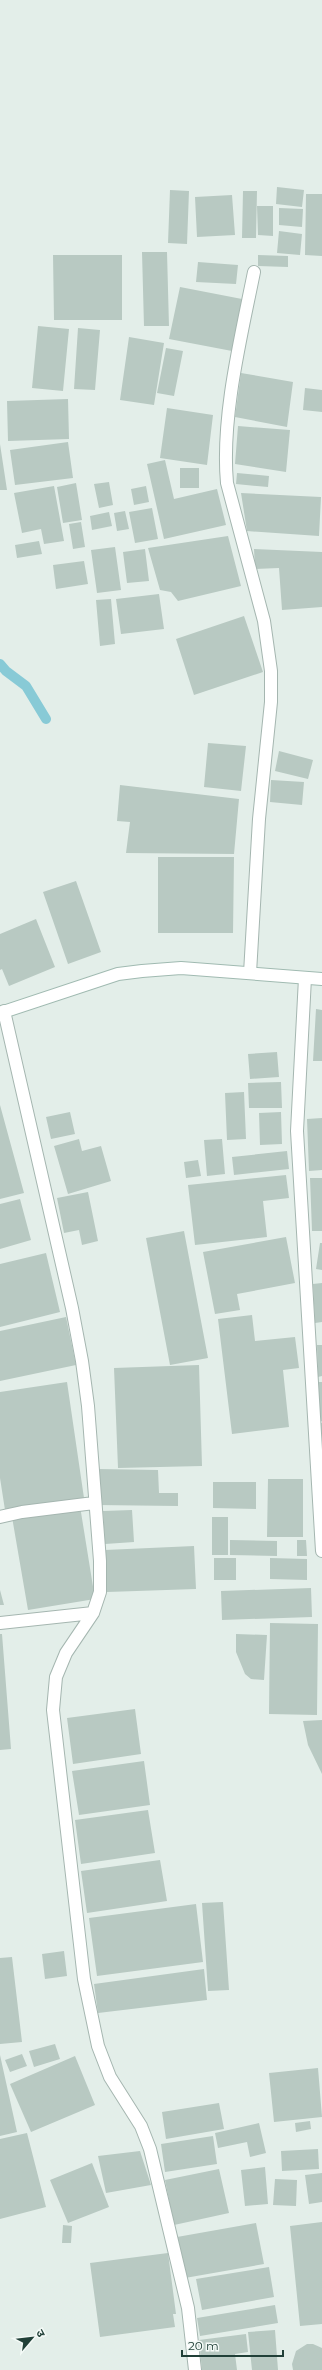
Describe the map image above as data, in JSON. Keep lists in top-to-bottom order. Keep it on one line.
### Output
{"scale_bar":"20 m","north":"top right"}
